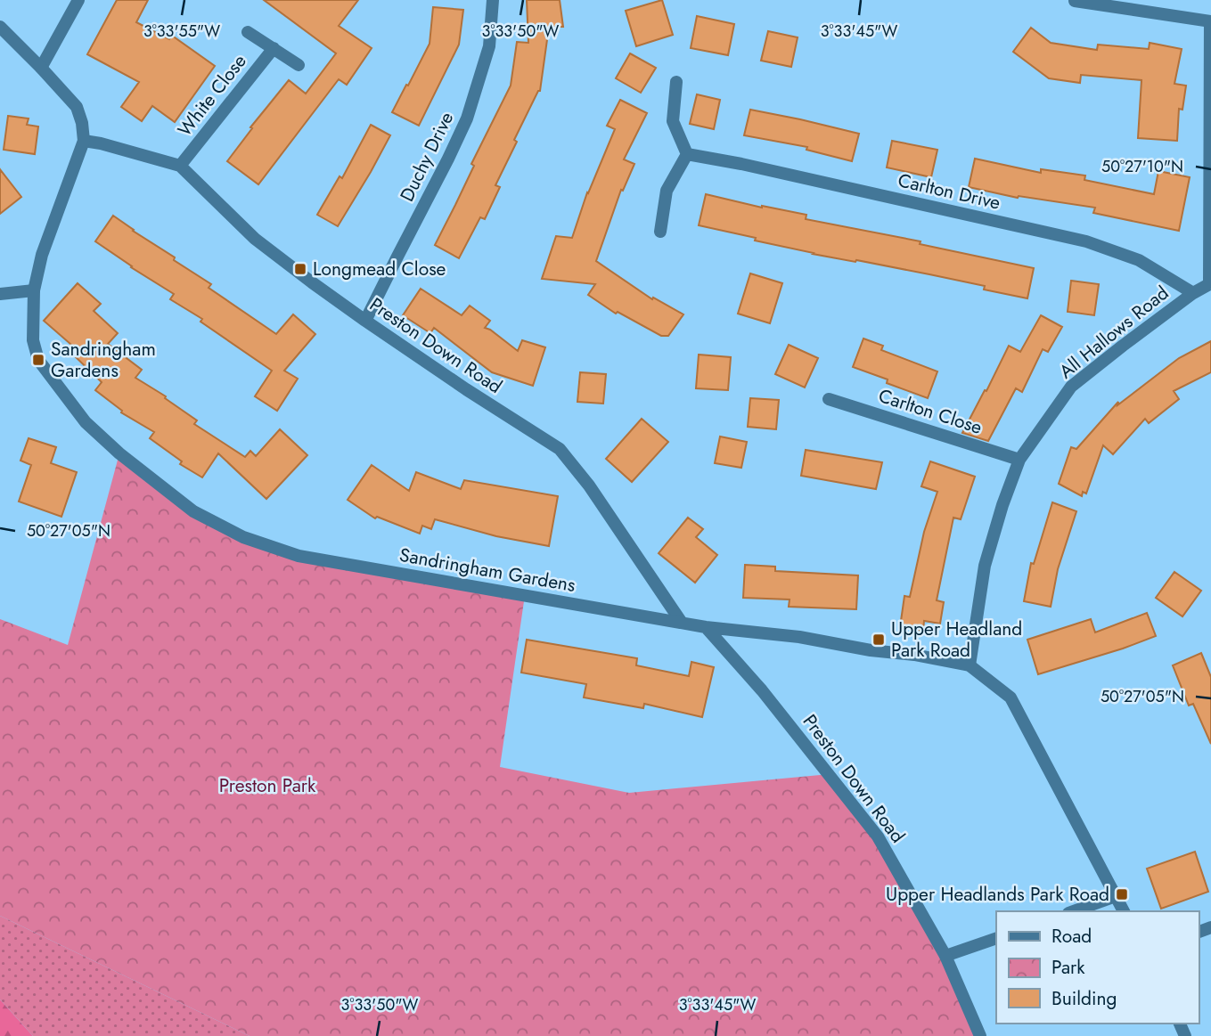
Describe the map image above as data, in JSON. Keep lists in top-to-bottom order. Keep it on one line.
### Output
{"streets":{"street":["White Close","Duchy Drive","Carlton Drive","All Hallows Road","Preston Down Road","Carlton Close","Sandringham Gardens"]},"crossings":[["White Close","Preston Down Road"],["Duchy Drive","Preston Down Road"],["Carlton Drive","All Hallows Road"],["All Hallows Road","Carlton Close"],["Preston Down Road","Sandringham Gardens"]],"parks":["Preston Park"],"places":{"transit":["Longmead Close","Sandringham Gardens","Upper Headland Park Road","Upper Headlands Park Road"]},"legend":["Road","Park","Building"],"coordinates":["3°33'55\"W","3°33'50\"W","3°33'45\"W","50°27'10\"N","50°27'05\"N"]}
